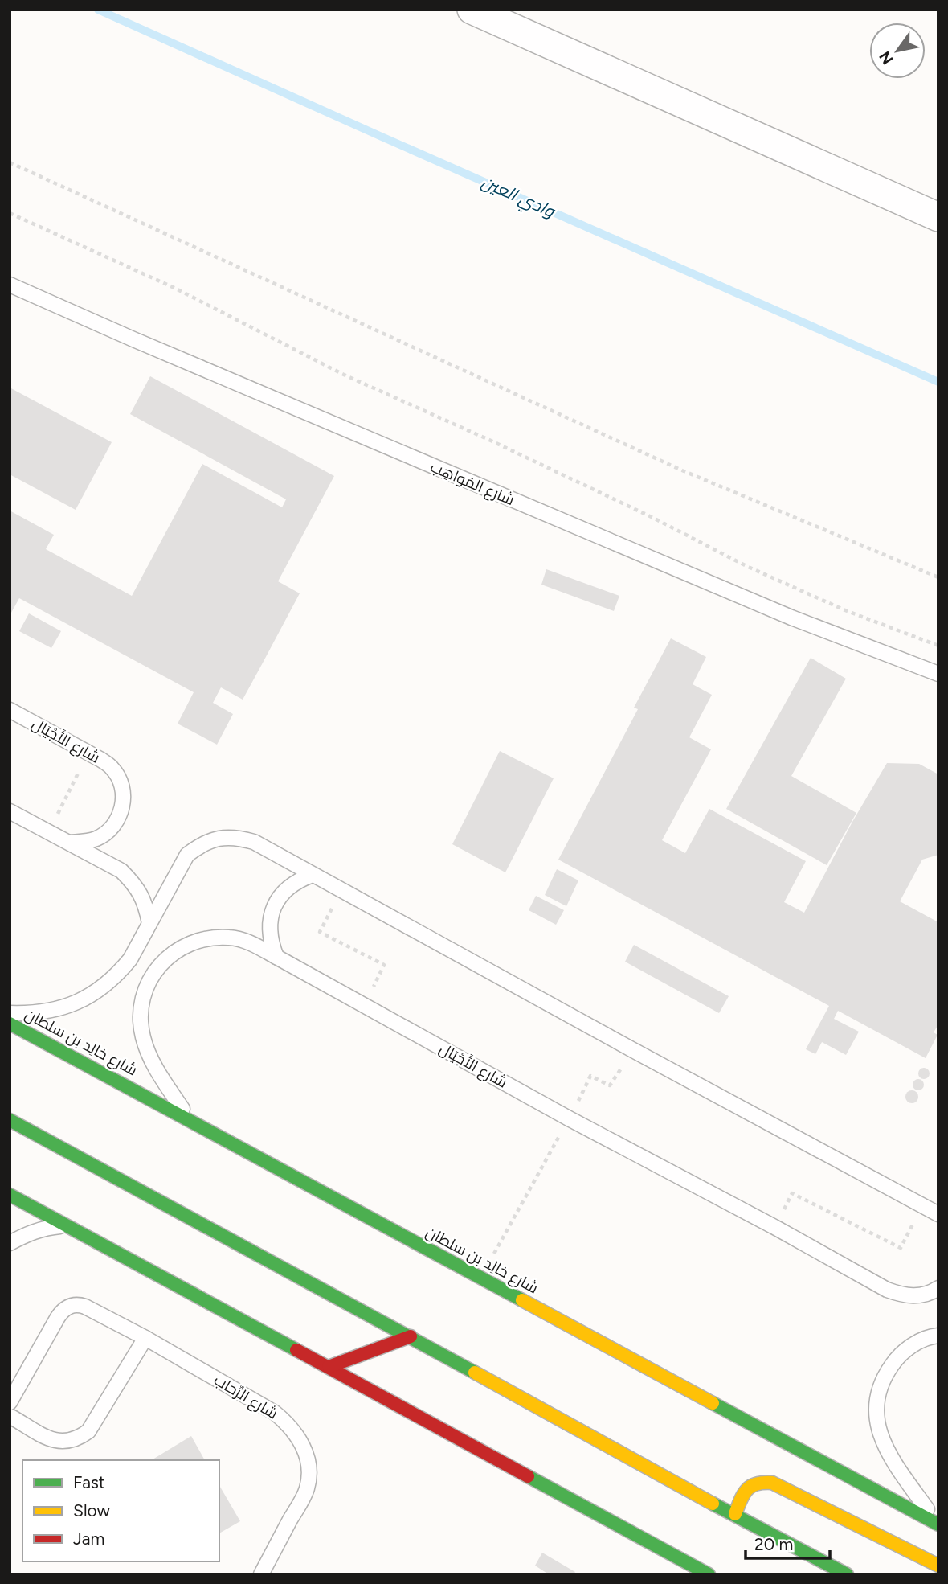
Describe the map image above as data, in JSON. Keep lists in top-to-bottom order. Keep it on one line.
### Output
{"streets":{"main road":["شارع خالِد بن سلطان"],"lane":["شارع المَواهِب","شارع الأَجْيَال","شارع الرِّحاب"]},"crossings":[["شارع الأَجْيَال","شارع خالِد بن سلطان"]],"water":["وادي العين"],"legend":["Fast","Slow","Jam"],"scale_bar":"20 m","north":"bottom left"}
